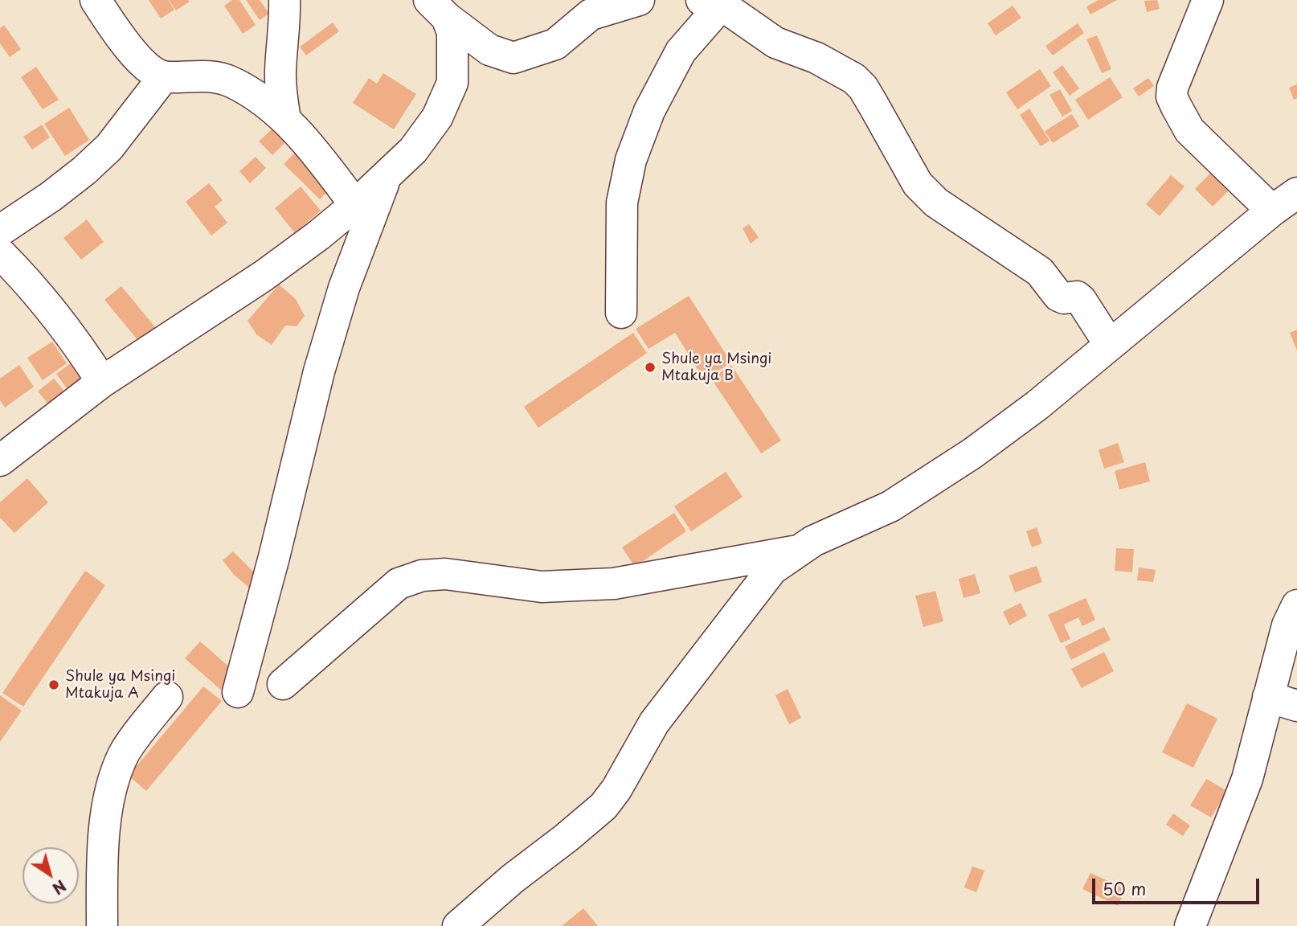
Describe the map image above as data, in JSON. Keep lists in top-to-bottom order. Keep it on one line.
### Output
{"places":["Shule ya Msingi Mtakuja B","Shule ya Msingi Mtakuja A"],"scale_bar":"50 m","north":"bottom right"}
